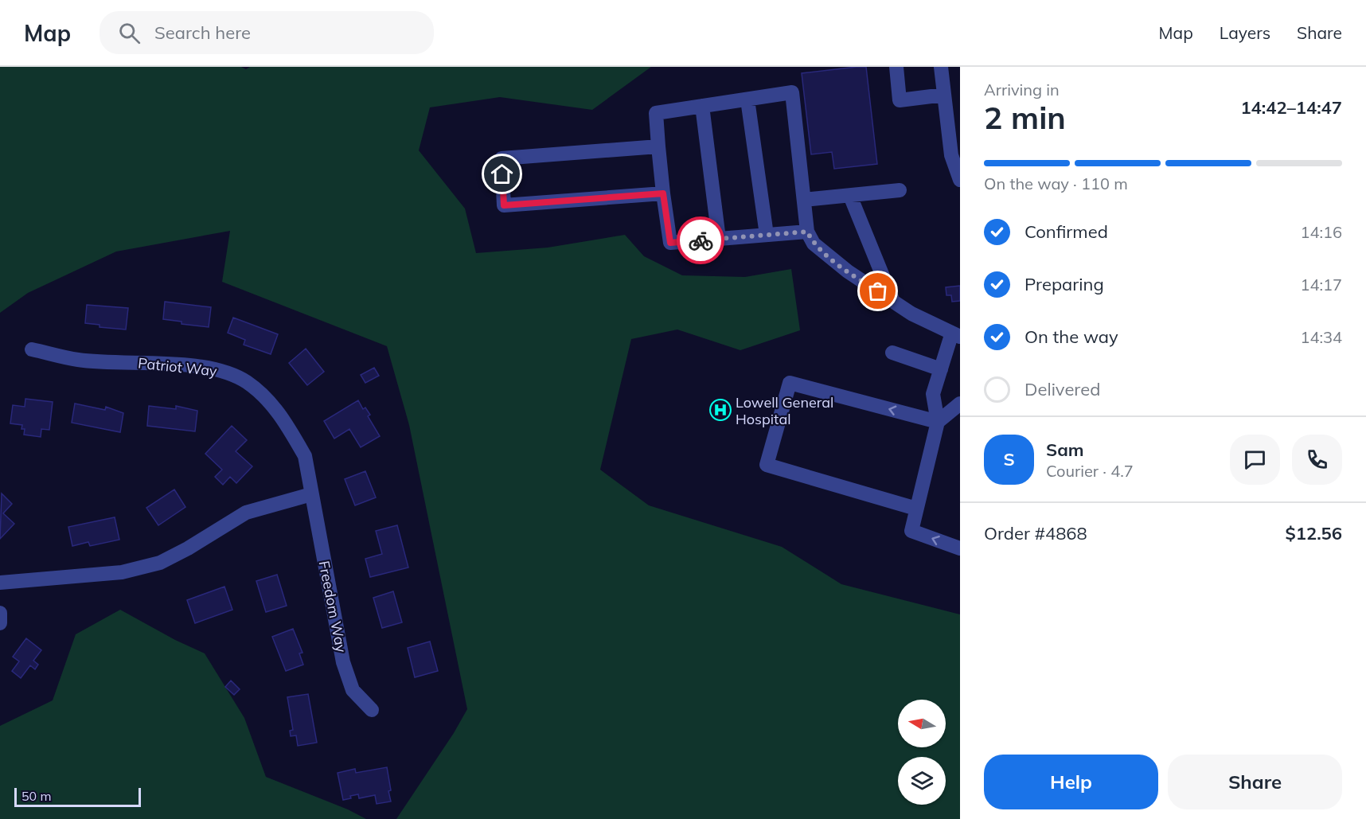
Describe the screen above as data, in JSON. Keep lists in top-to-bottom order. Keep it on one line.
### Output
{"streets":{"street":["Patriot Way","Freedom Way"]},"crossings":[["Patriot Way","Freedom Way"]],"places":{"hospital":["Lowell General Hospital"]},"scale_bar":"50 m","north":"left","page":{"header":"Map","search":"Search here","nav":["Map","Layers","Share"],"heading":["2 min","Arriving in","14:42–14:47"],"panel":["Sam","Courier · 4.7","Order #4868","$12.56"],"bar":"On the way · 110 m","list":[["Confirmed","14:16"],["Preparing","14:17"],["On the way","14:34"],"Delivered"],"round":"S","buttons":["Help","Share"],"scale":"50 m"}}
